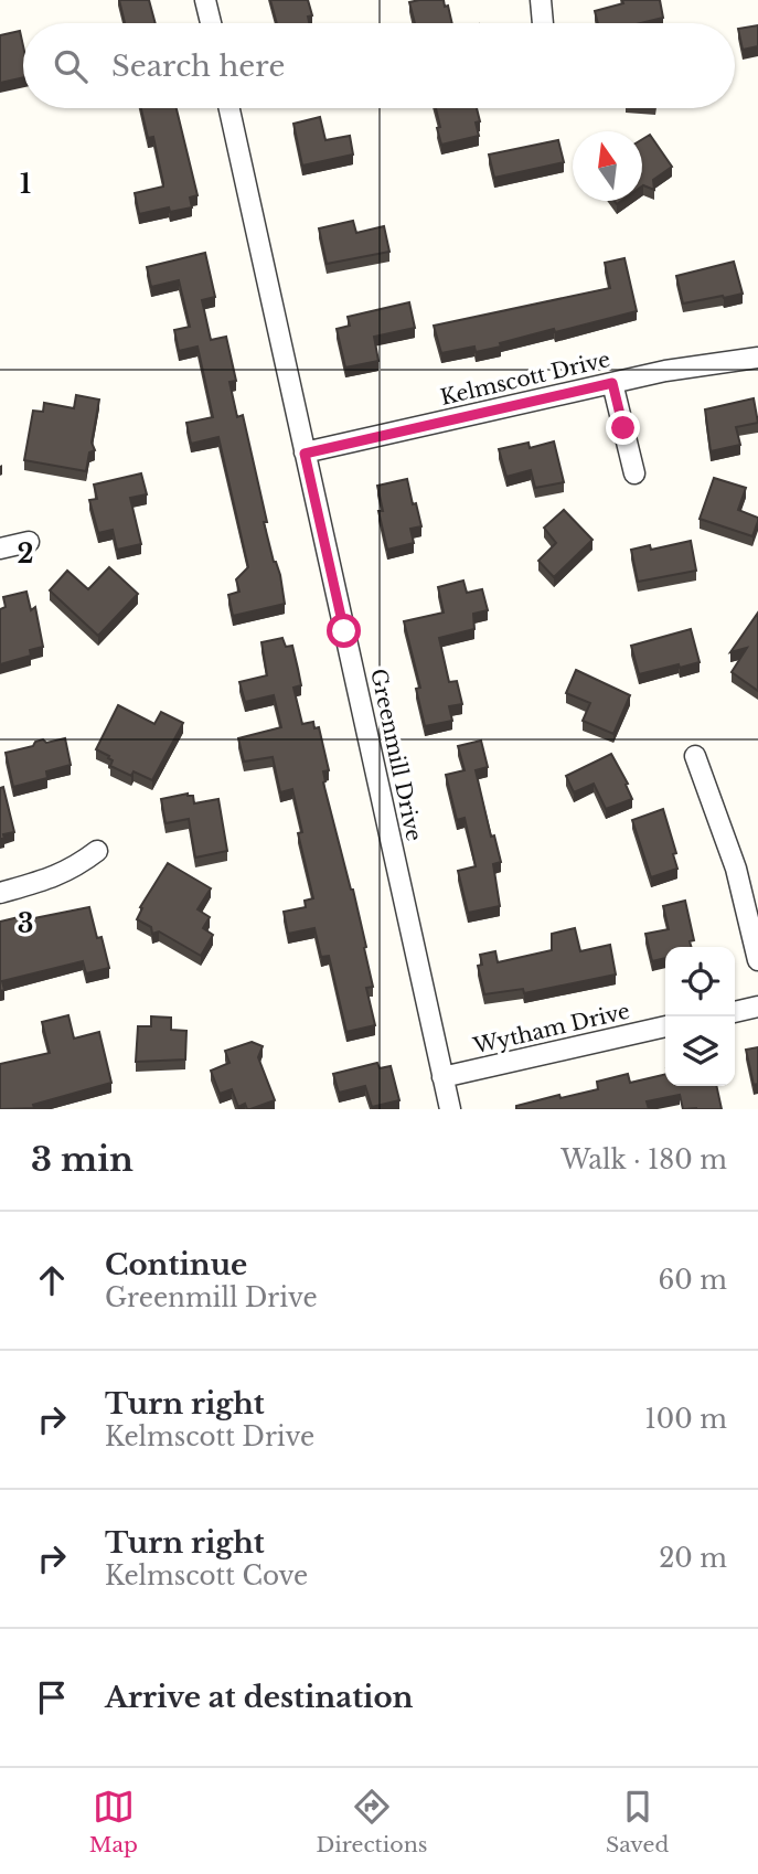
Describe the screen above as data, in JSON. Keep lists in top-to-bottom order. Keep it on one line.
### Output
{"streets":{"street":["Kelmscott Drive","Greenmill Drive","Wytham Drive"]},"crossings":[["Kelmscott Drive","Greenmill Drive"],["Greenmill Drive","Wytham Drive"]],"north":"top","page":{"search":"Search here","heading":["3 min","Walk · 180 m"],"list":[["Continue","Greenmill Drive","60 m"],["Turn right","Kelmscott Drive","100 m"],["Turn right","Kelmscott Cove","20 m"],"Arrive at destination"],"nav":["Map","Directions","Saved"]},"grid":{"rows":["1","2","3"]}}
